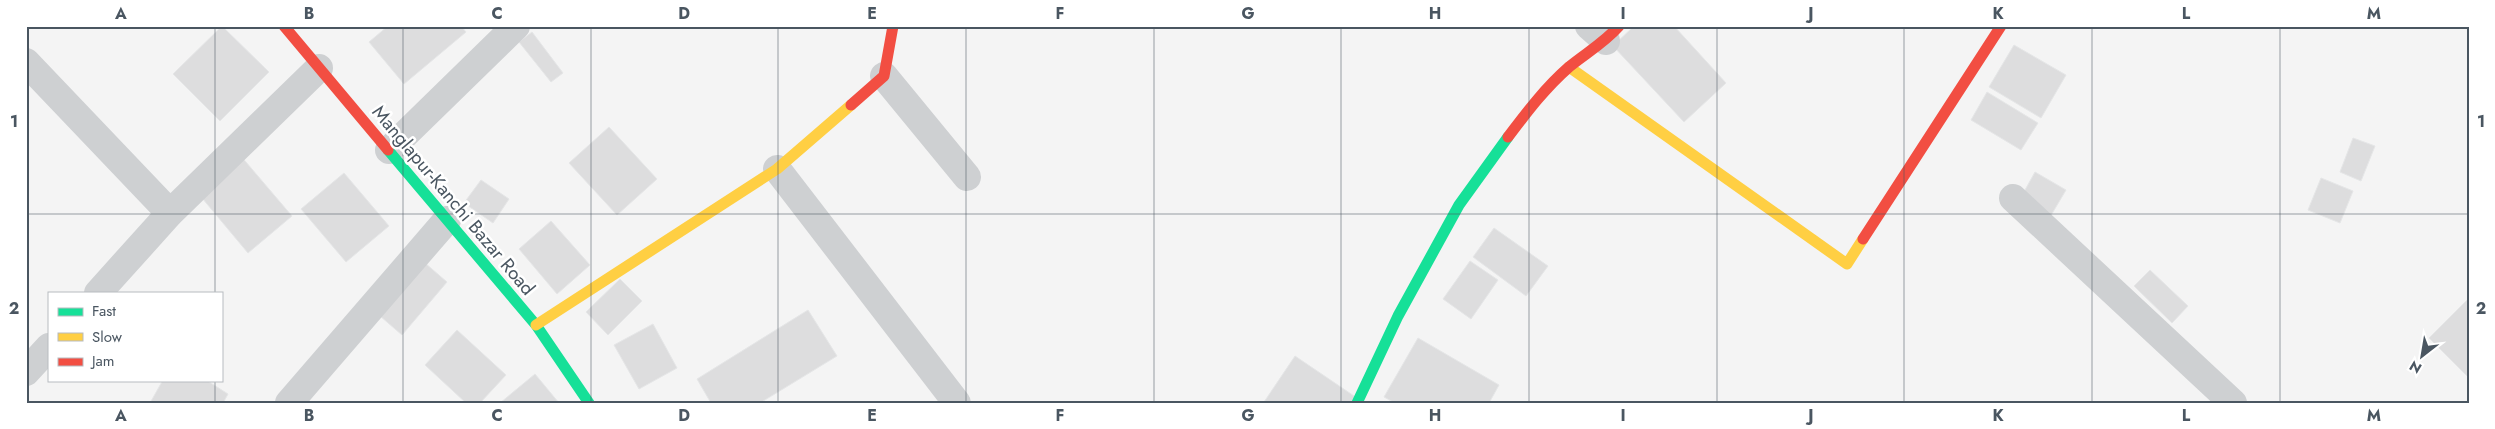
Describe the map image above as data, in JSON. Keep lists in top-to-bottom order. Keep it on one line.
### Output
{"streets":{"street":["Manglapur-Kanchi Bazar Road"]},"legend":["Fast","Slow","Jam"],"north":"bottom left","grid":{"columns":["A","B","C","D","E","F","G","H","I","J","K","L","M"],"rows":["1","2"]}}
